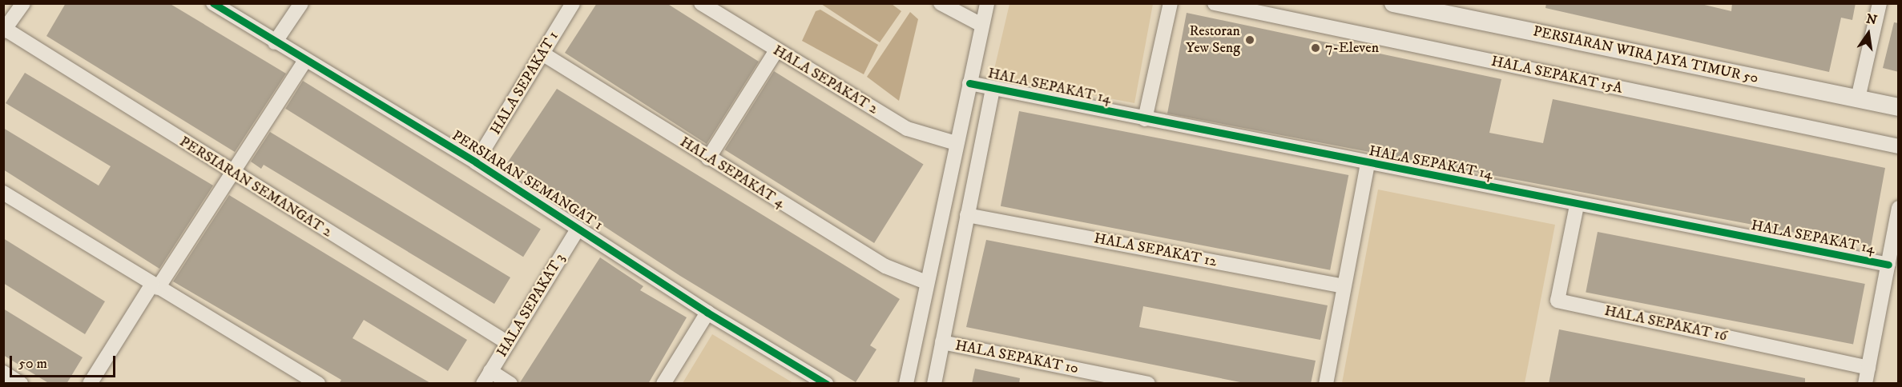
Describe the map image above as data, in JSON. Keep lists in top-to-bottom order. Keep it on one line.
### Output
{"streets":{"street":["PERSIARAN WIRA JAYA TIMUR 50","HALA SEPAKAT 15A","HALA SEPAKAT 2","HALA SEPAKAT 1","HALA SEPAKAT 14","HALA SEPAKAT 4","PERSIARAN SEMANGAT 1","PERSIARAN SEMANGAT 2","HALA SEPAKAT 12","HALA SEPAKAT 3","HALA SEPAKAT 16","HALA SEPAKAT 10"]},"crossings":[["HALA SEPAKAT 1","HALA SEPAKAT 4"],["HALA SEPAKAT 1","PERSIARAN SEMANGAT 1"],["HALA SEPAKAT 14","HALA SEPAKAT 16"],["PERSIARAN SEMANGAT 1","HALA SEPAKAT 3"],["PERSIARAN SEMANGAT 2","HALA SEPAKAT 3"]],"places":["Restoran Yew Seng","7-Eleven"],"scale_bar":"50 m","north":"top"}
